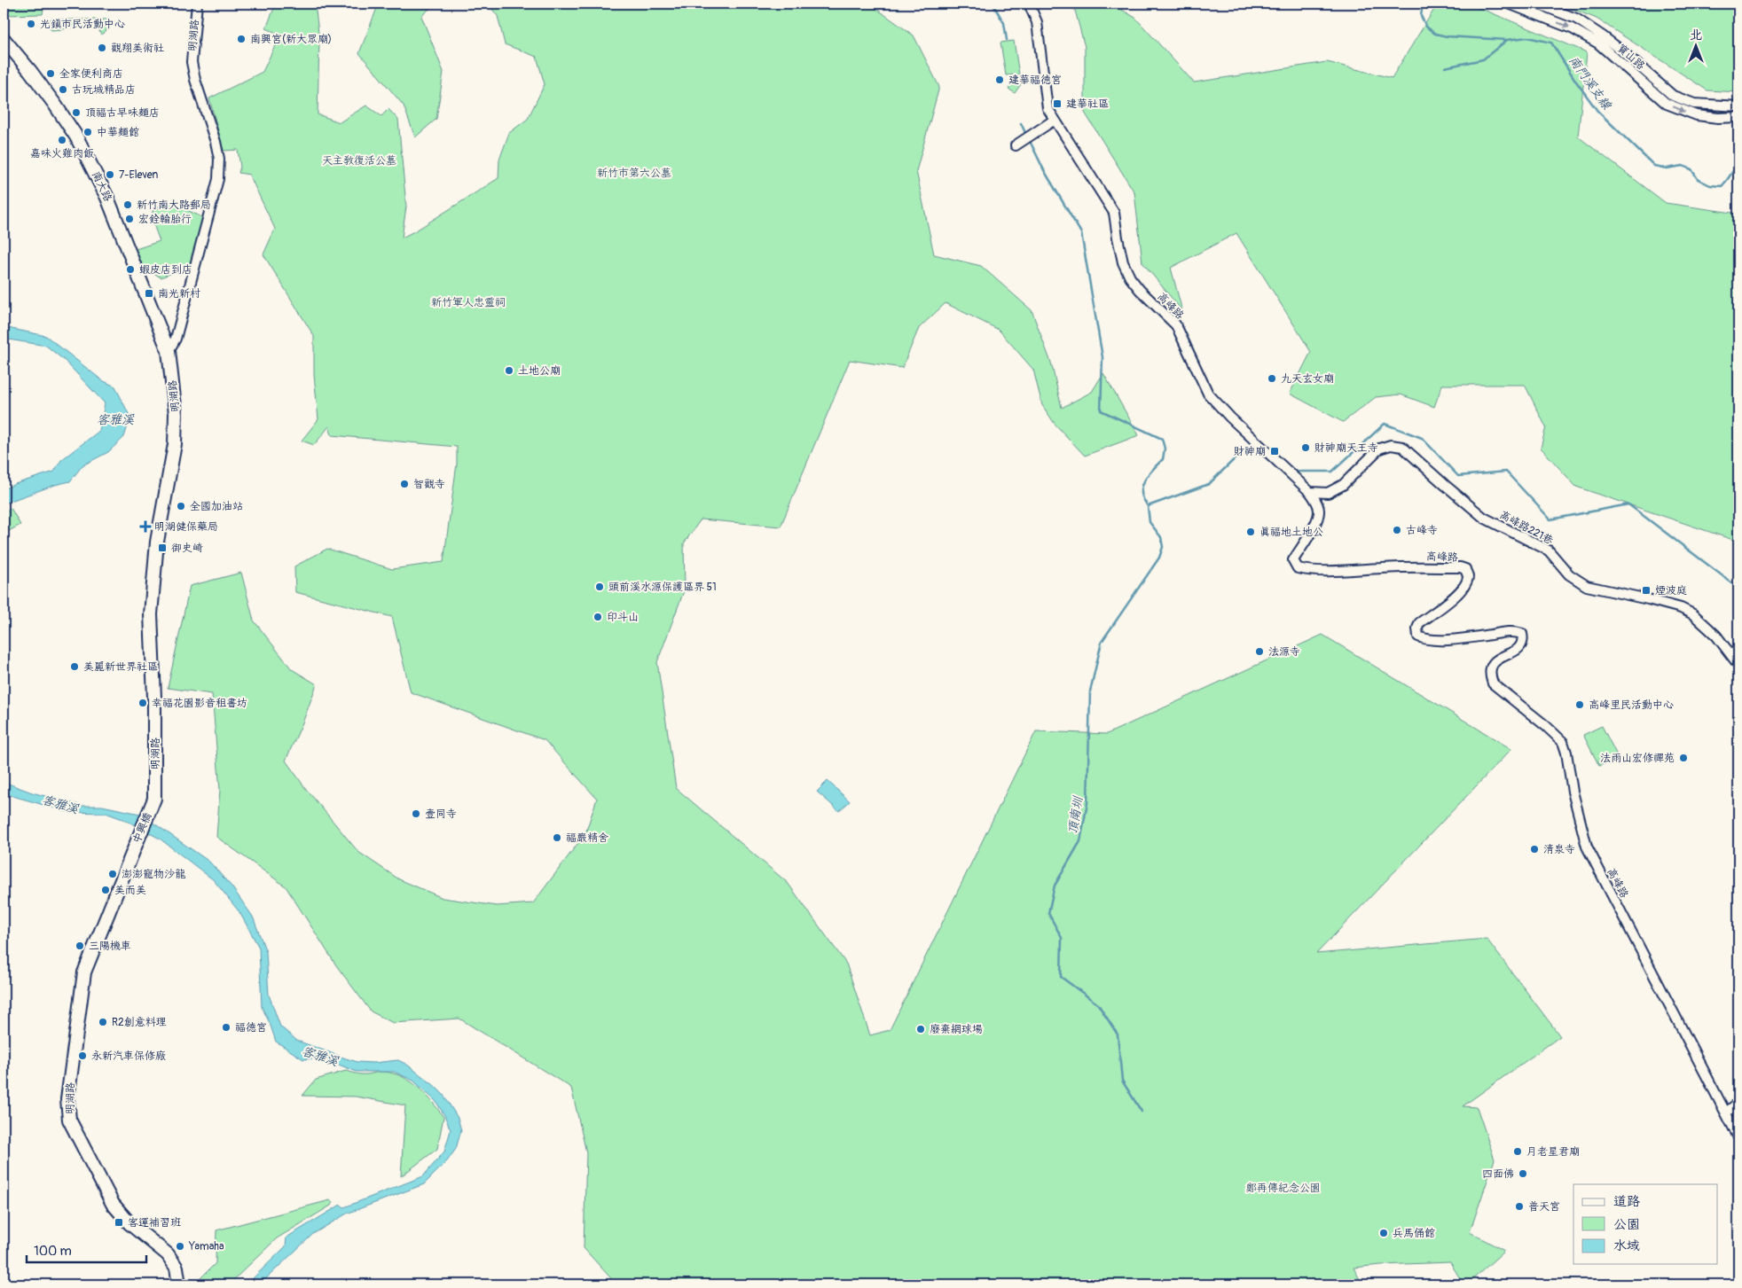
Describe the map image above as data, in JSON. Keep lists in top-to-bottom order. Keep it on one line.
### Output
{"streets":{"main road":["明湖路","南大路","中興橋"],"street":["寶山路","高峰路","高峰路221巷"]},"crossings":[["明湖路","南大路"],["明湖路","中興橋"],["高峰路","高峰路221巷"]],"water":["南門溪支線","客雅溪","頂南圳"],"parks":["天主教復活公墓","新竹市第六公墓","新竹軍人忠靈祠","鄭再傳紀念公園"],"places":{"other":["光鎮市民活動中心","南興宮(新大眾廟)","觀翔美術社","全家便利商店","建華福德宫","古玩城精品店","頂福古早味麵店","中華麵館","嘉味火雞肉飯","7-Eleven","新竹南大路郵局","宏銓輪胎行","蝦皮店到店","土地公廟","九天玄女廟","財神廟天王寺","智觀寺","全國加油站","古峰寺","真福地土地公","頭前溪水源保護區界 51","印斗山","法源寺","美麗新世界社區","幸福花園影音租書坊","高峰里民活動中心","法雨山宏修禪苑","壹同寺","福嚴精舍","清泉寺","澎澎寵物沙龍","美而美","三陽機車","R2創意料理","福德宮","廢棄網球場","永新汽車保修廠","月老星君廟","四面佛","普天宮","兵馬俑館","Yamaha"],"transit":["建華社區","南光新村","財神廟","御史崎","煙波庭","客運補習班"],"health":["明湖健保藥局"]},"legend":["道路","公園","水域"],"scale_bar":"100 m","north":"top"}
